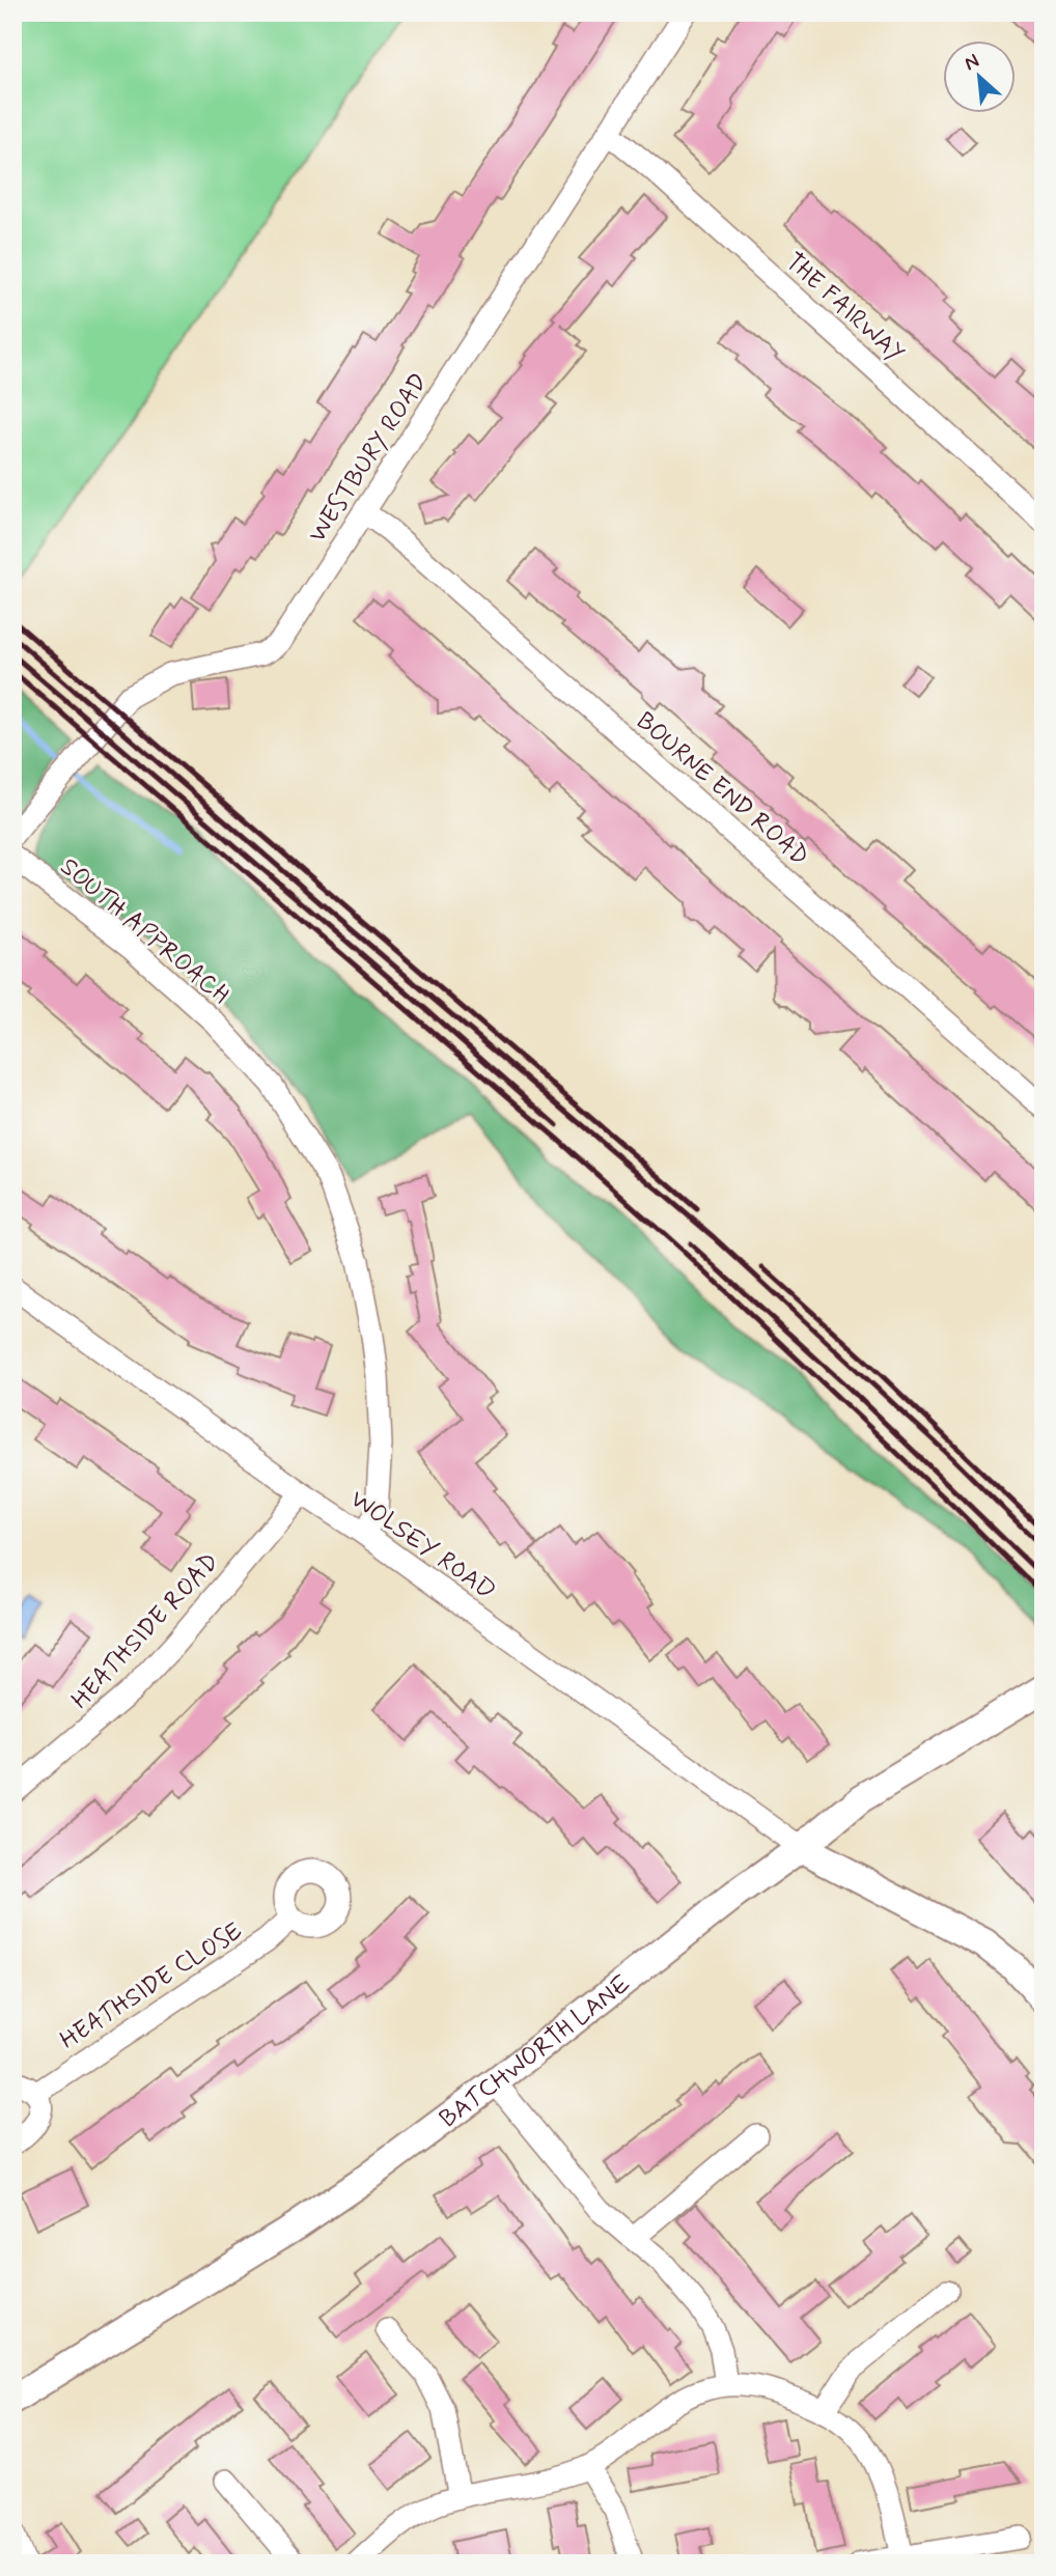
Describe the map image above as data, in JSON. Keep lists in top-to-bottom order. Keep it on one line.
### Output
{"streets":{"street":["THE FAIRWAY","WESTBURY ROAD","BOURNE END ROAD","SOUTH APPROACH","WOLSEY ROAD","HEATHSIDE ROAD","HEATHSIDE CLOSE","BATCHWORTH LANE"]},"crossings":[["THE FAIRWAY","WESTBURY ROAD"],["WESTBURY ROAD","BOURNE END ROAD"],["SOUTH APPROACH","WOLSEY ROAD"],["WOLSEY ROAD","HEATHSIDE ROAD"],["WOLSEY ROAD","BATCHWORTH LANE"]],"north":"top left"}
